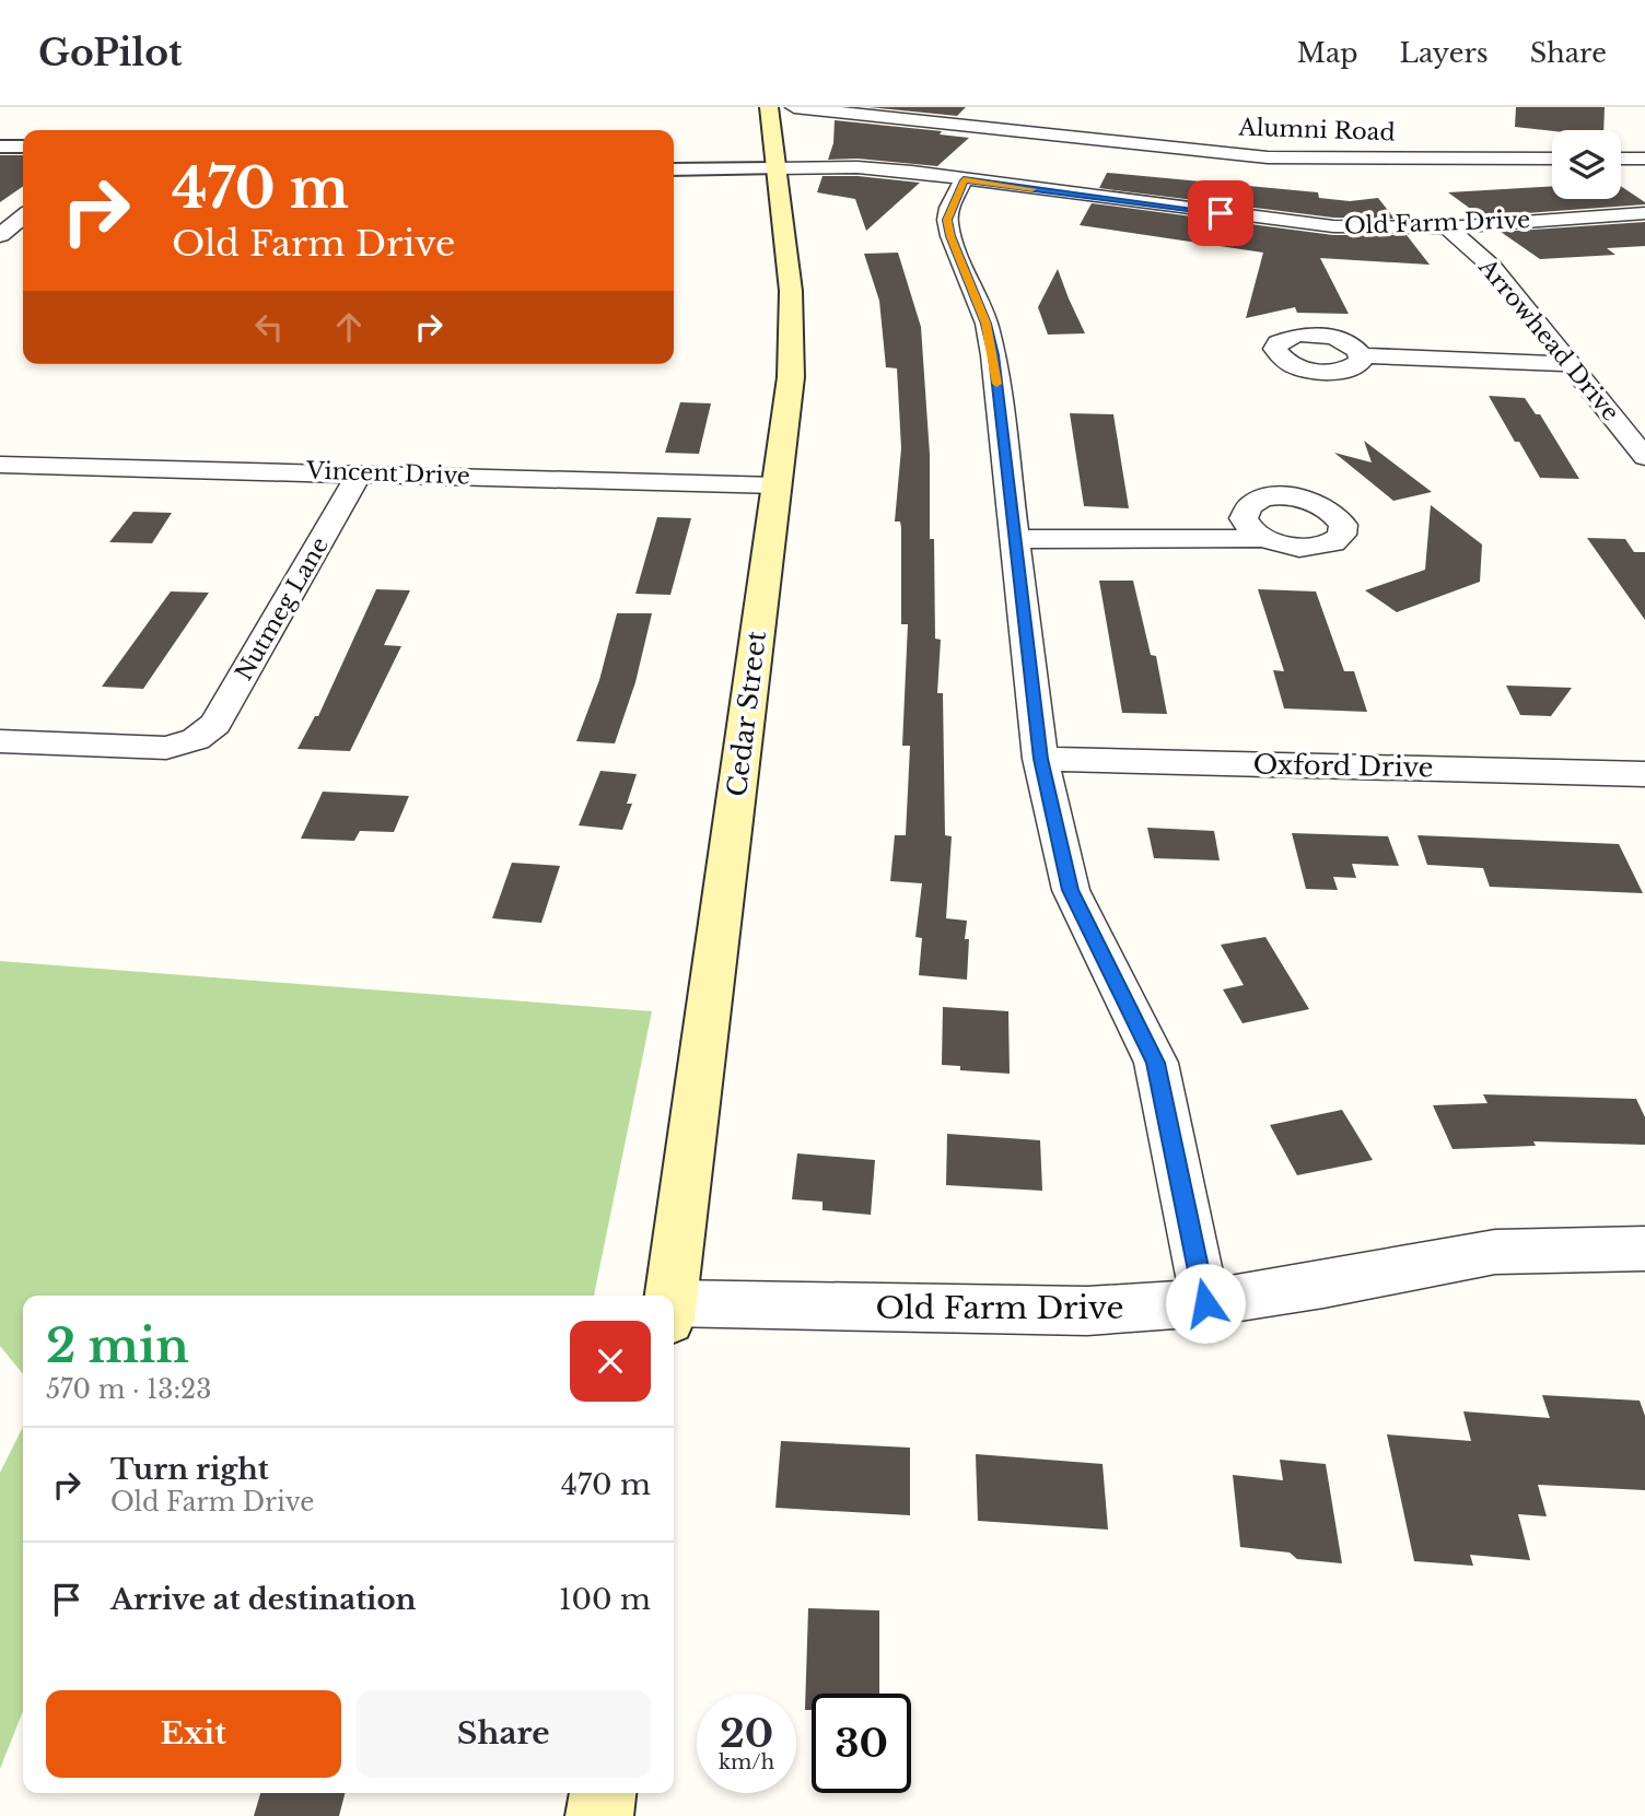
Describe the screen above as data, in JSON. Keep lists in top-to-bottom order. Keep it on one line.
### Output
{"streets":{"main road":["Cedar Street"],"street":["Alumni Road","Old Farm Drive","Arrowhead Drive","Vincent Drive","Nutmeg Lane","Oxford Drive"]},"crossings":[["Old Farm Drive","Arrowhead Drive"],["Old Farm Drive","Cedar Street"],["Vincent Drive","Nutmeg Lane"],["Vincent Drive","Cedar Street"]],"page":{"header":"GoPilot","nav":["Map","Layers","Share"],"turn":["470 m","Old Farm Drive"],"heading":["2 min","570 m · 13:23"],"list":[{"name":"Turn right","note":"Old Farm Drive","value":"470 m"},{"name":"Arrive at destination","value":"100 m"}],"buttons":["Exit","Share"],"speed":"20 km/h","limit":"30"}}
